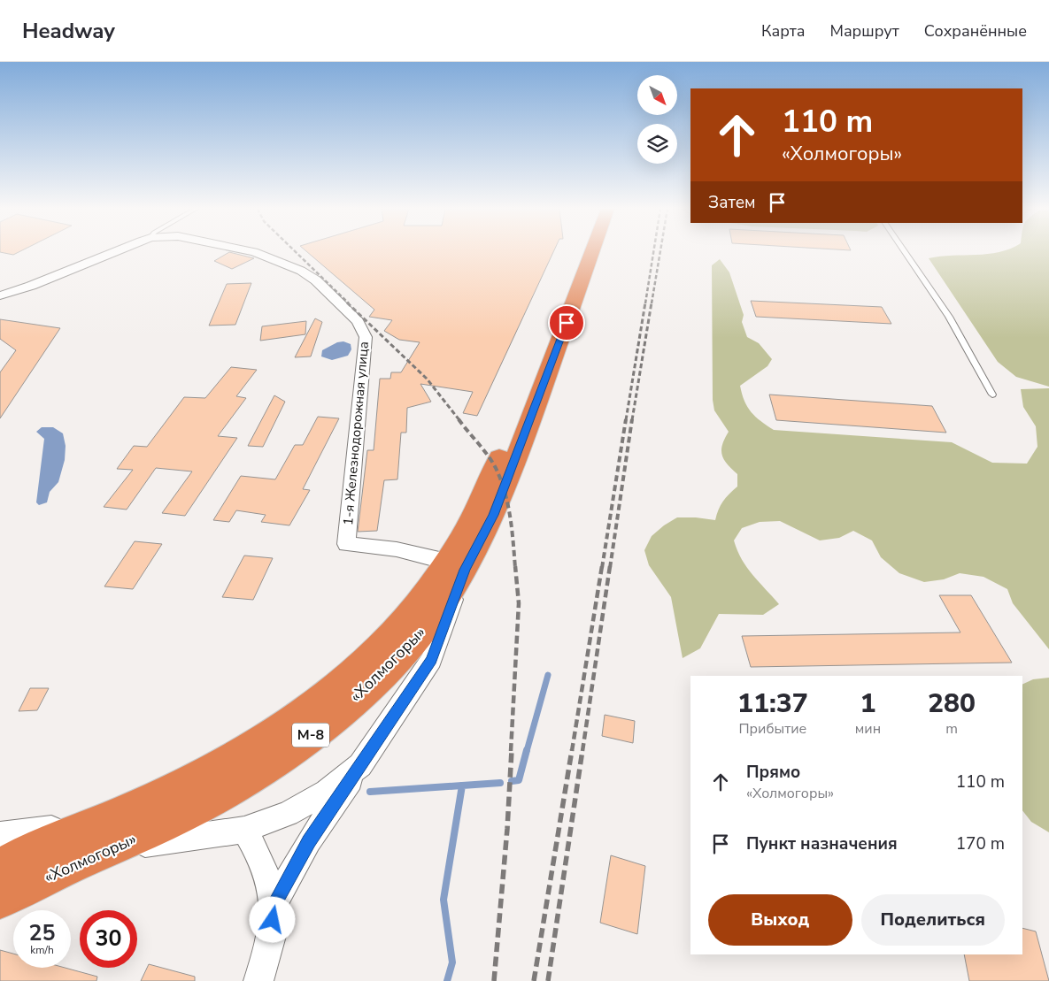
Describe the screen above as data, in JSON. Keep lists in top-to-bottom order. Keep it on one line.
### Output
{"streets":{"highway":["«Холмогоры»","М-8"],"street":["1-я Железнодорожная улица"]},"crossings":[["1-я Железнодорожная улица","«Холмогоры»"]],"north":"bottom right","page":{"header":"Headway","nav":["Карта","Маршрут","Сохранённые"],"turn":["110 m","«Холмогоры»"],"then":"Затем","eta":["11:37","Прибытие","1","мин","280","m"],"list":[{"name":"Прямо","note":"«Холмогоры»","value":"110 m"},{"name":"Пункт назначения","value":"170 m"}],"buttons":["Выход","Поделиться"],"speed":"25 km/h","limit":"30"}}
